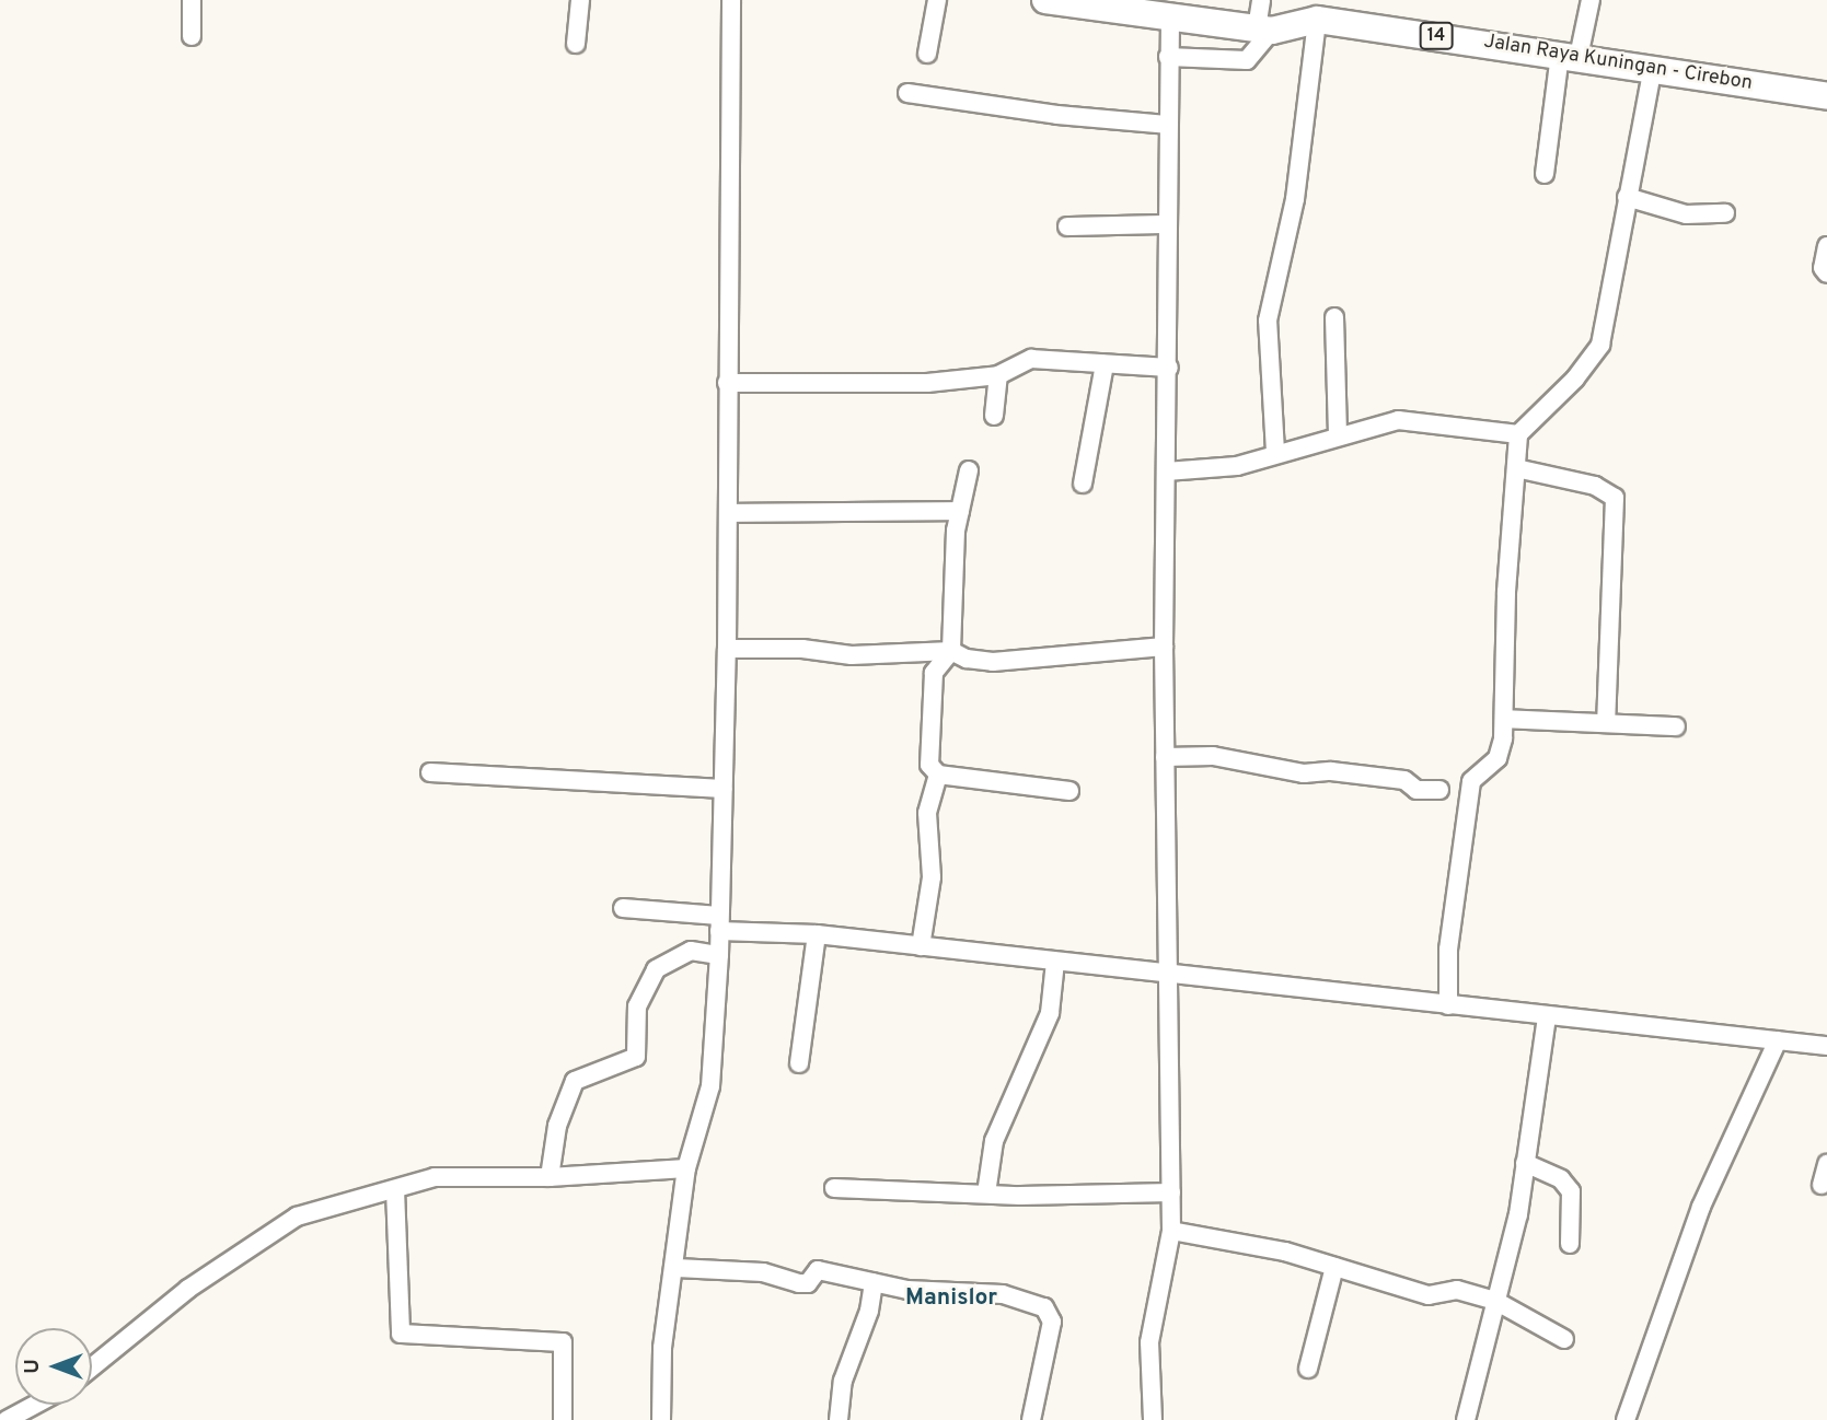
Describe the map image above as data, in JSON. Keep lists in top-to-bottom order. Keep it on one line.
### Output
{"streets":{"highway":["14","Jalan Raya Kuningan - Cirebon"]},"districts":["Manislor"],"north":"left"}
